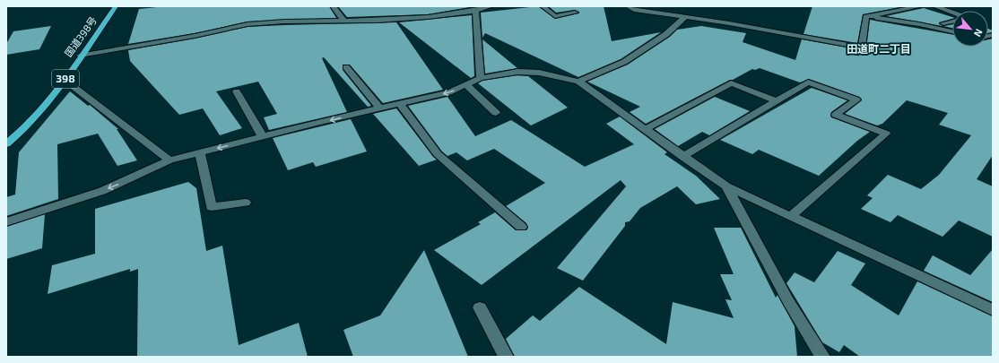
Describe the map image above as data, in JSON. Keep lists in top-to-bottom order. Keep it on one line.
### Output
{"streets":{"highway":["国道398号","398"]},"districts":["田道町二丁目"],"north":"bottom right"}
